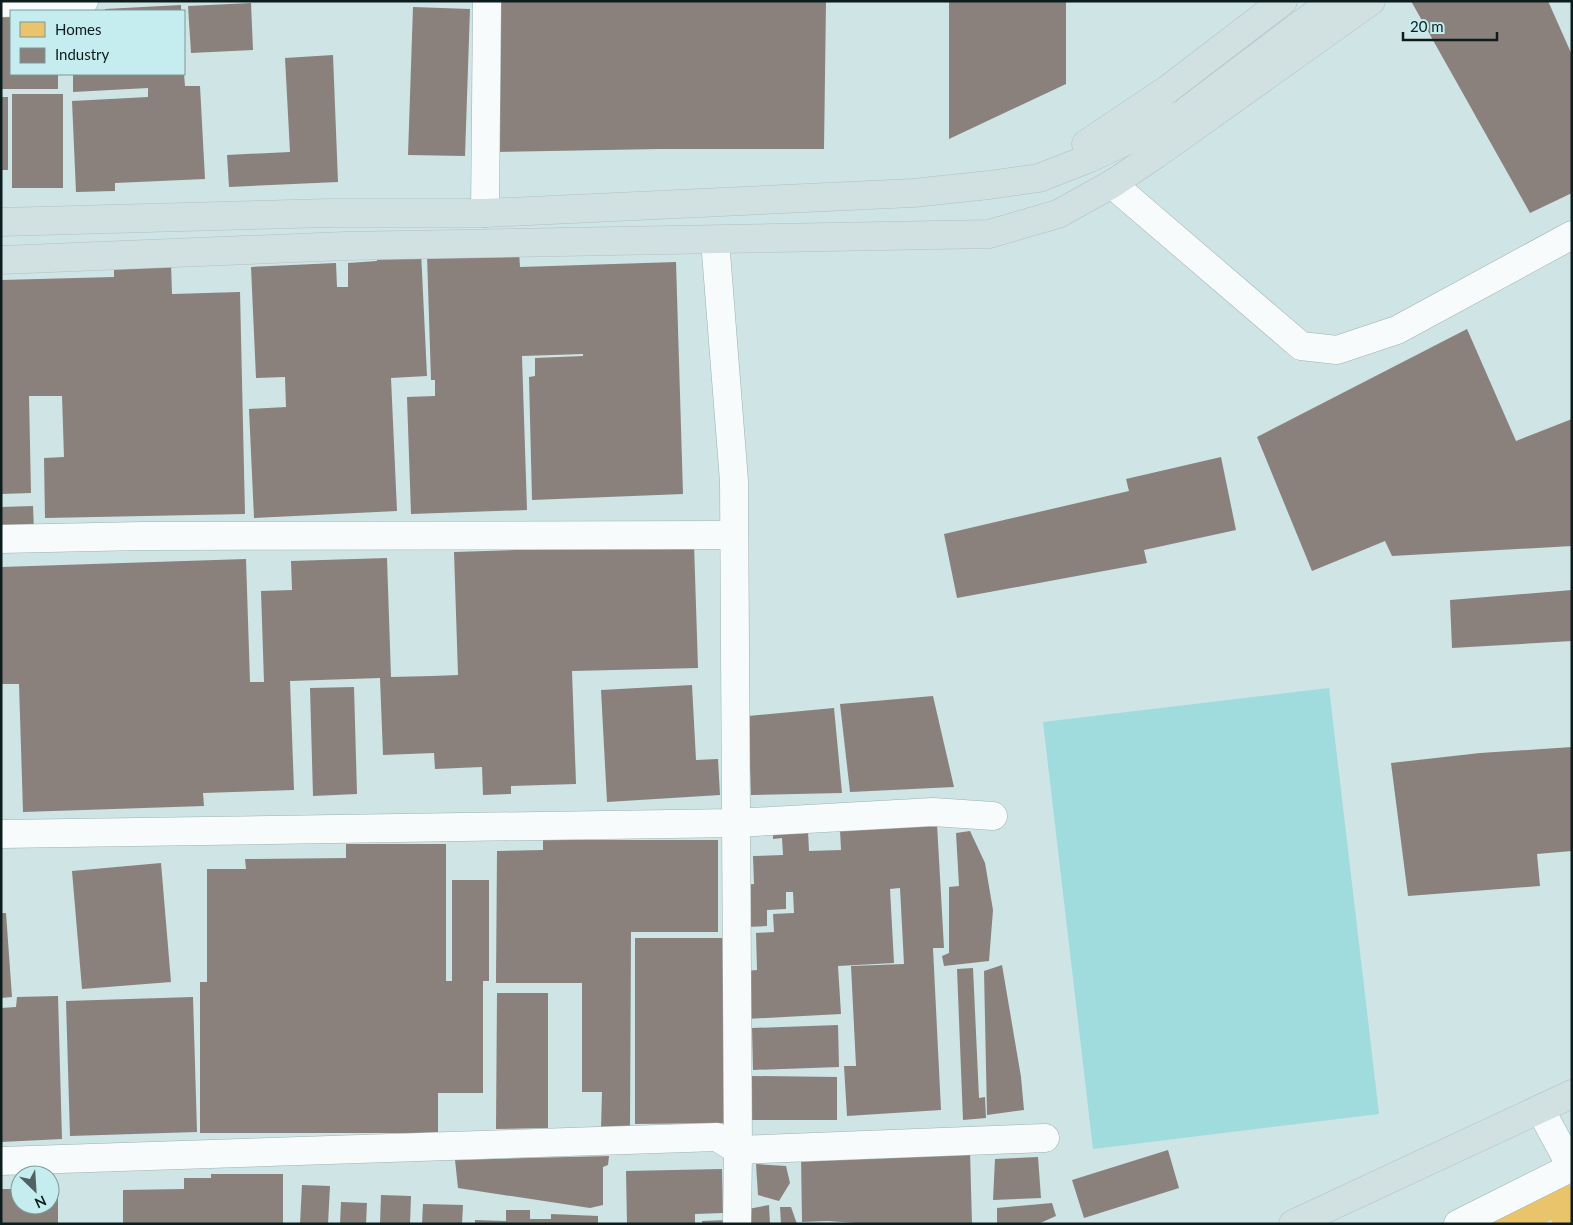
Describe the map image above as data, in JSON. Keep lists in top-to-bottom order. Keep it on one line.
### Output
{"legend":["Homes","Industry"],"scale_bar":"20 m","north":"bottom right"}
